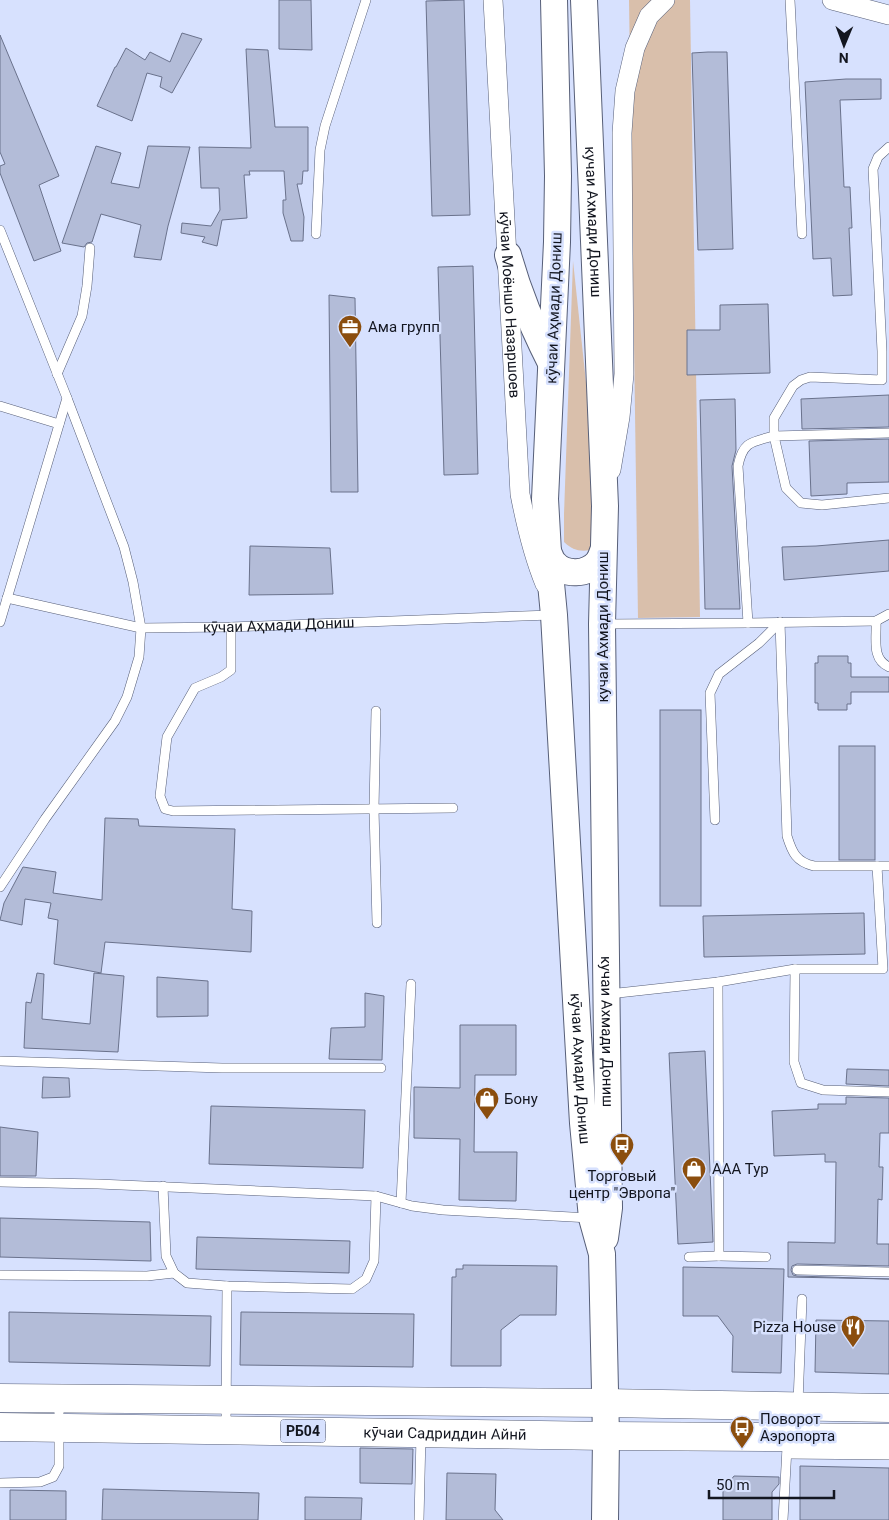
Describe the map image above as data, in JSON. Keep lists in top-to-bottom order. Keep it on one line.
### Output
{"streets":{"highway":["РБ04","кӯчаи Садриддин Айнӣ"],"street":["кучаи Ахмади Дониш","кӯчаи Моёншо Назаршоев","кӯчаи Аҳмади Дониш"]},"crossings":[["кучаи Ахмади Дониш","кӯчаи Аҳмади Дониш"],["кӯчаи Моёншо Назаршоев","кӯчаи Аҳмади Дониш"],["кӯчаи Аҳмади Дониш","кӯчаи Садриддин Айнӣ"]],"places":{"office":["Ама групп"],"shop":["Бону","ААА Тур"],"bus stop":["Торговый центр \"Эвропа\"","Поворот Аэропорта"],"restaurant":["Pizza House"]},"scale_bar":"50 m","north":"bottom"}
